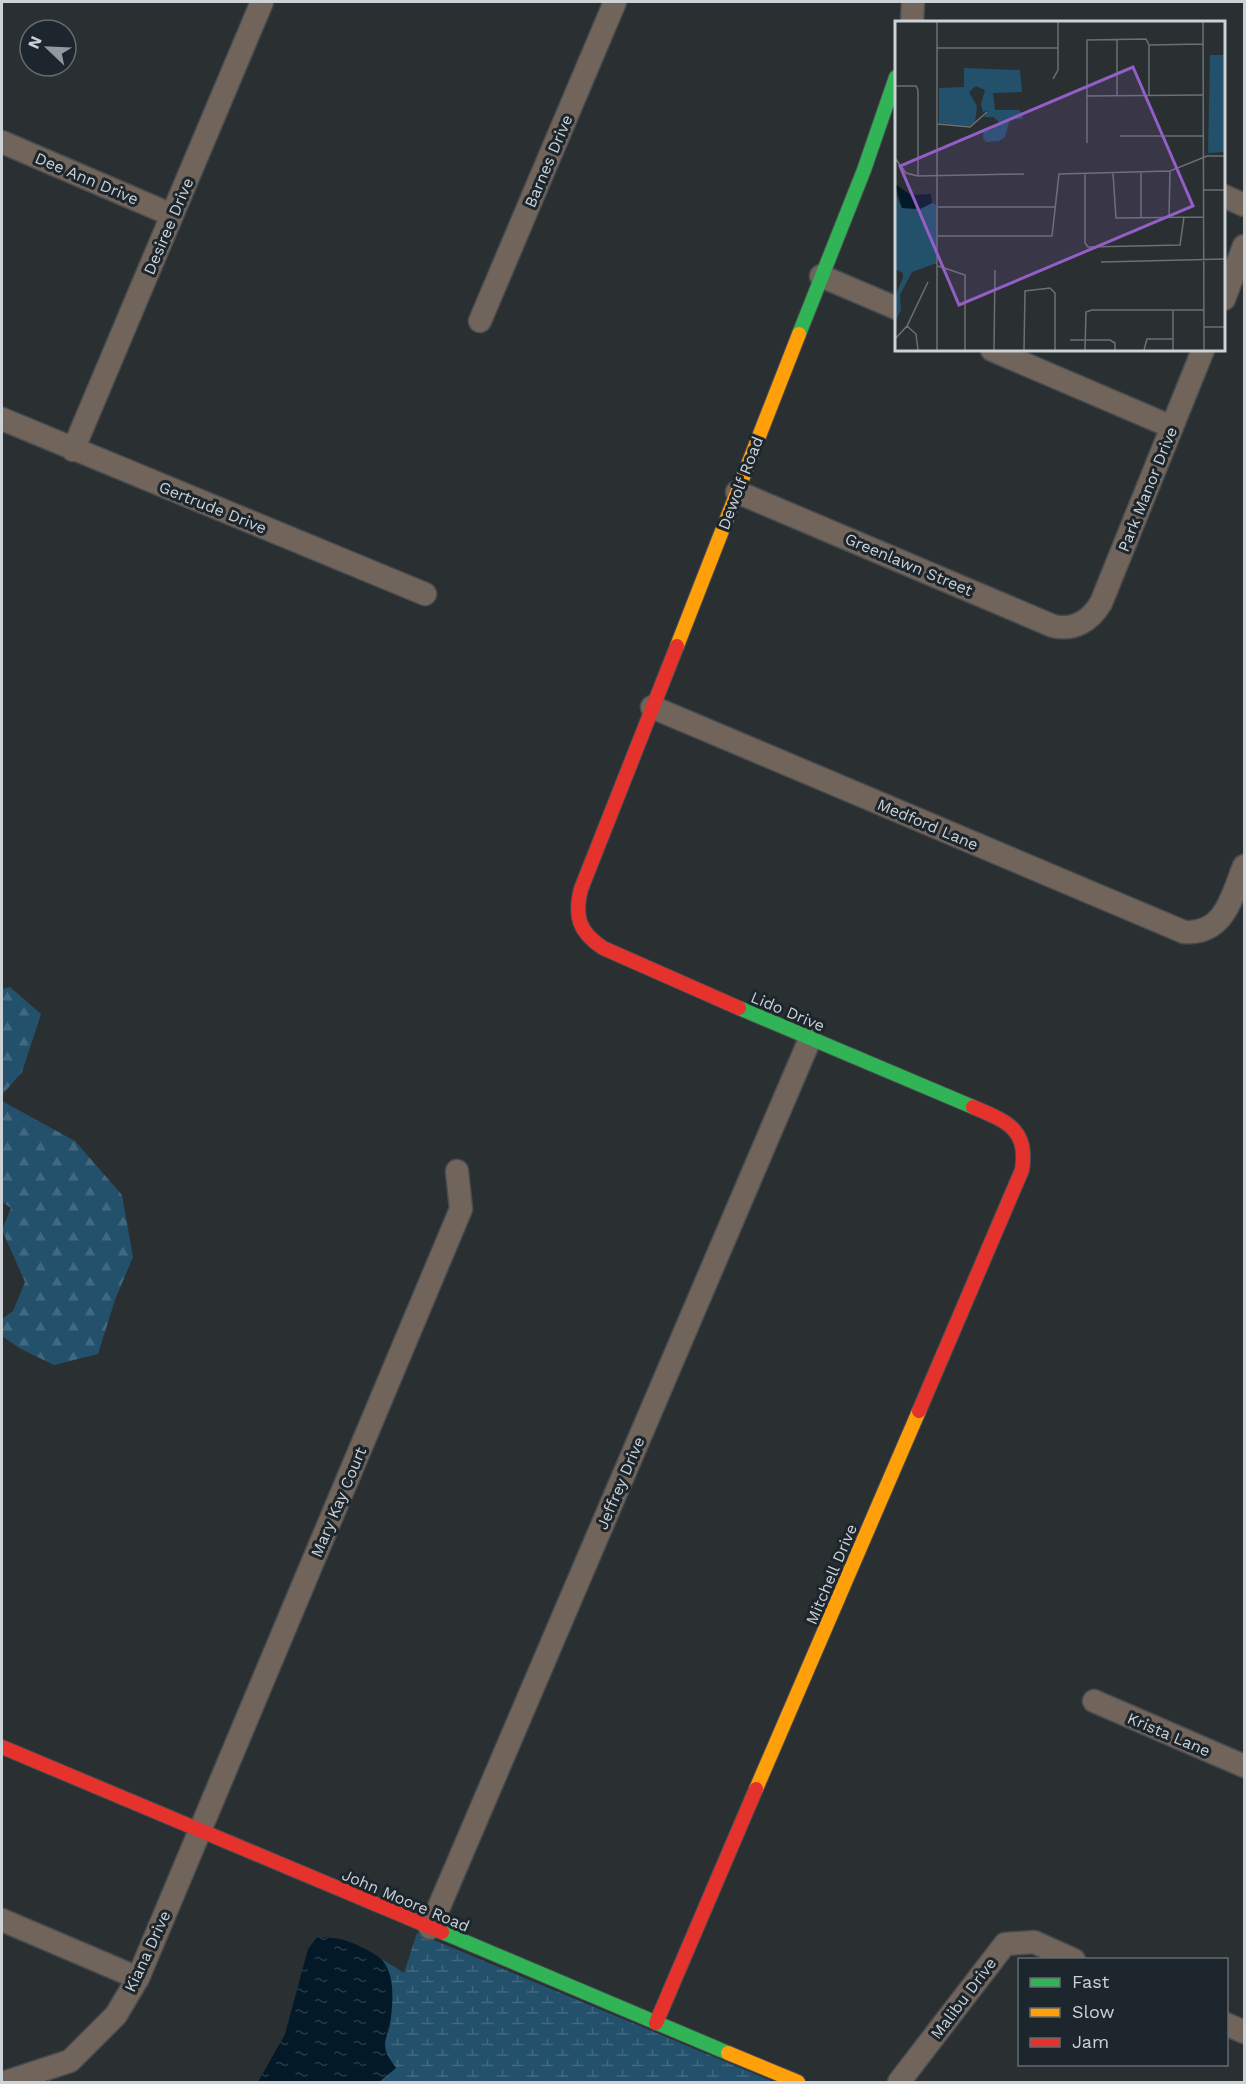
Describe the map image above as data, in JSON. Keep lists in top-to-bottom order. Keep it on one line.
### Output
{"streets":{"street":["Barnes Drive","Dee Ann Drive","Desiree Drive","Dewolf Road","Park Manor Drive","Gertrude Drive","Greenlawn Street","Medford Lane","Lido Drive","Jeffrey Drive","Mary Kay Court","Mitchell Drive","Krista Lane","John Moore Road","Kiana Drive","Malibu Drive"]},"crossings":[["Dee Ann Drive","Desiree Drive"],["Desiree Drive","Gertrude Drive"],["Dewolf Road","Greenlawn Street"],["Dewolf Road","Medford Lane"],["Dewolf Road","Lido Drive"],["Park Manor Drive","Greenlawn Street"],["Lido Drive","Jeffrey Drive"],["Lido Drive","Mitchell Drive"],["Jeffrey Drive","John Moore Road"],["Mary Kay Court","John Moore Road"],["Mary Kay Court","Kiana Drive"],["Mitchell Drive","John Moore Road"],["John Moore Road","Kiana Drive"]],"legend":["Fast","Slow","Jam"],"north":"top left"}
